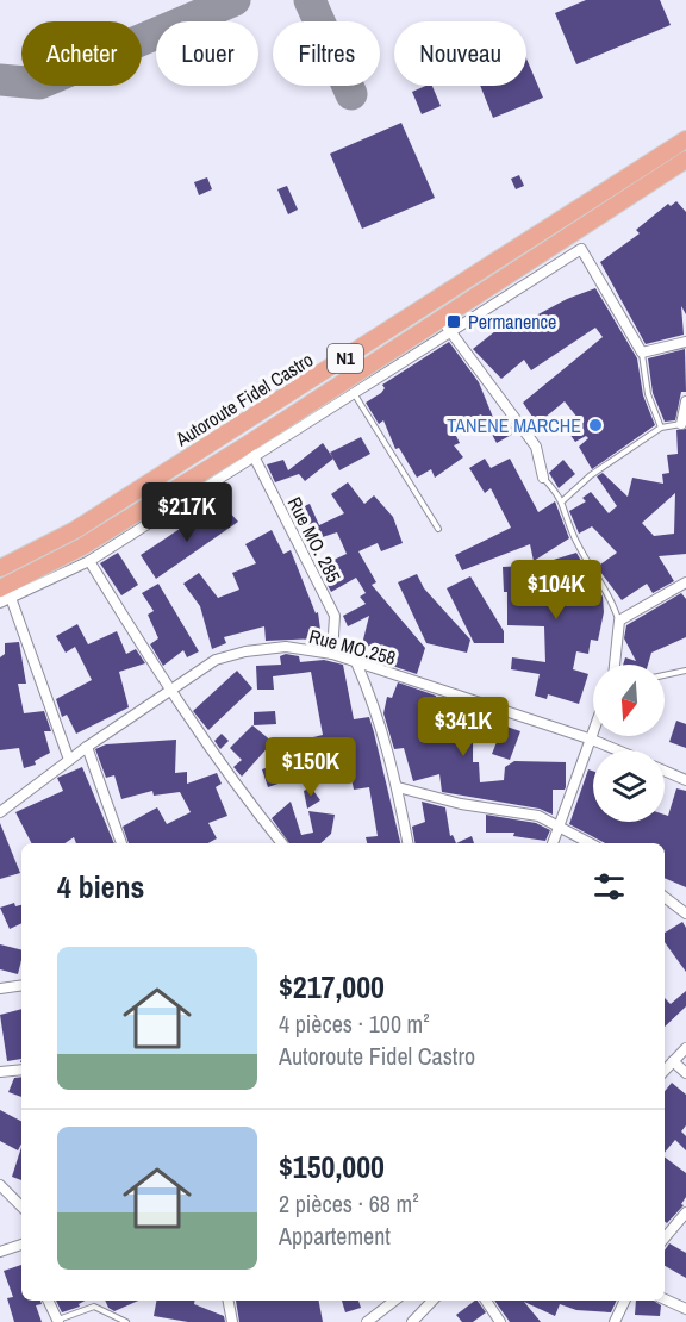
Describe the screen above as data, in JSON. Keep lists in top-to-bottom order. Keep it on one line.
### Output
{"streets":{"highway":["N1","Autoroute Fidel Castro"],"street":["Rue MO. 285","Rue MO.258"]},"crossings":[["Autoroute Fidel Castro","Rue MO. 285"],["Rue MO. 285","Rue MO.258"]],"places":{"transit":["Permanence"],"other":["TANENE MARCHE"]},"north":"bottom","page":{"chip":["Acheter","Louer","Filtres","Nouveau"],"price":["$217K","$104K","$341K","$150K"],"heading":"4 biens","list":[{"name":"$217,000","note":"4 pièces · 100 m² · Autoroute Fidel Castro"},{"name":"$150,000","note":"2 pièces · 68 m² · Appartement"}]}}
